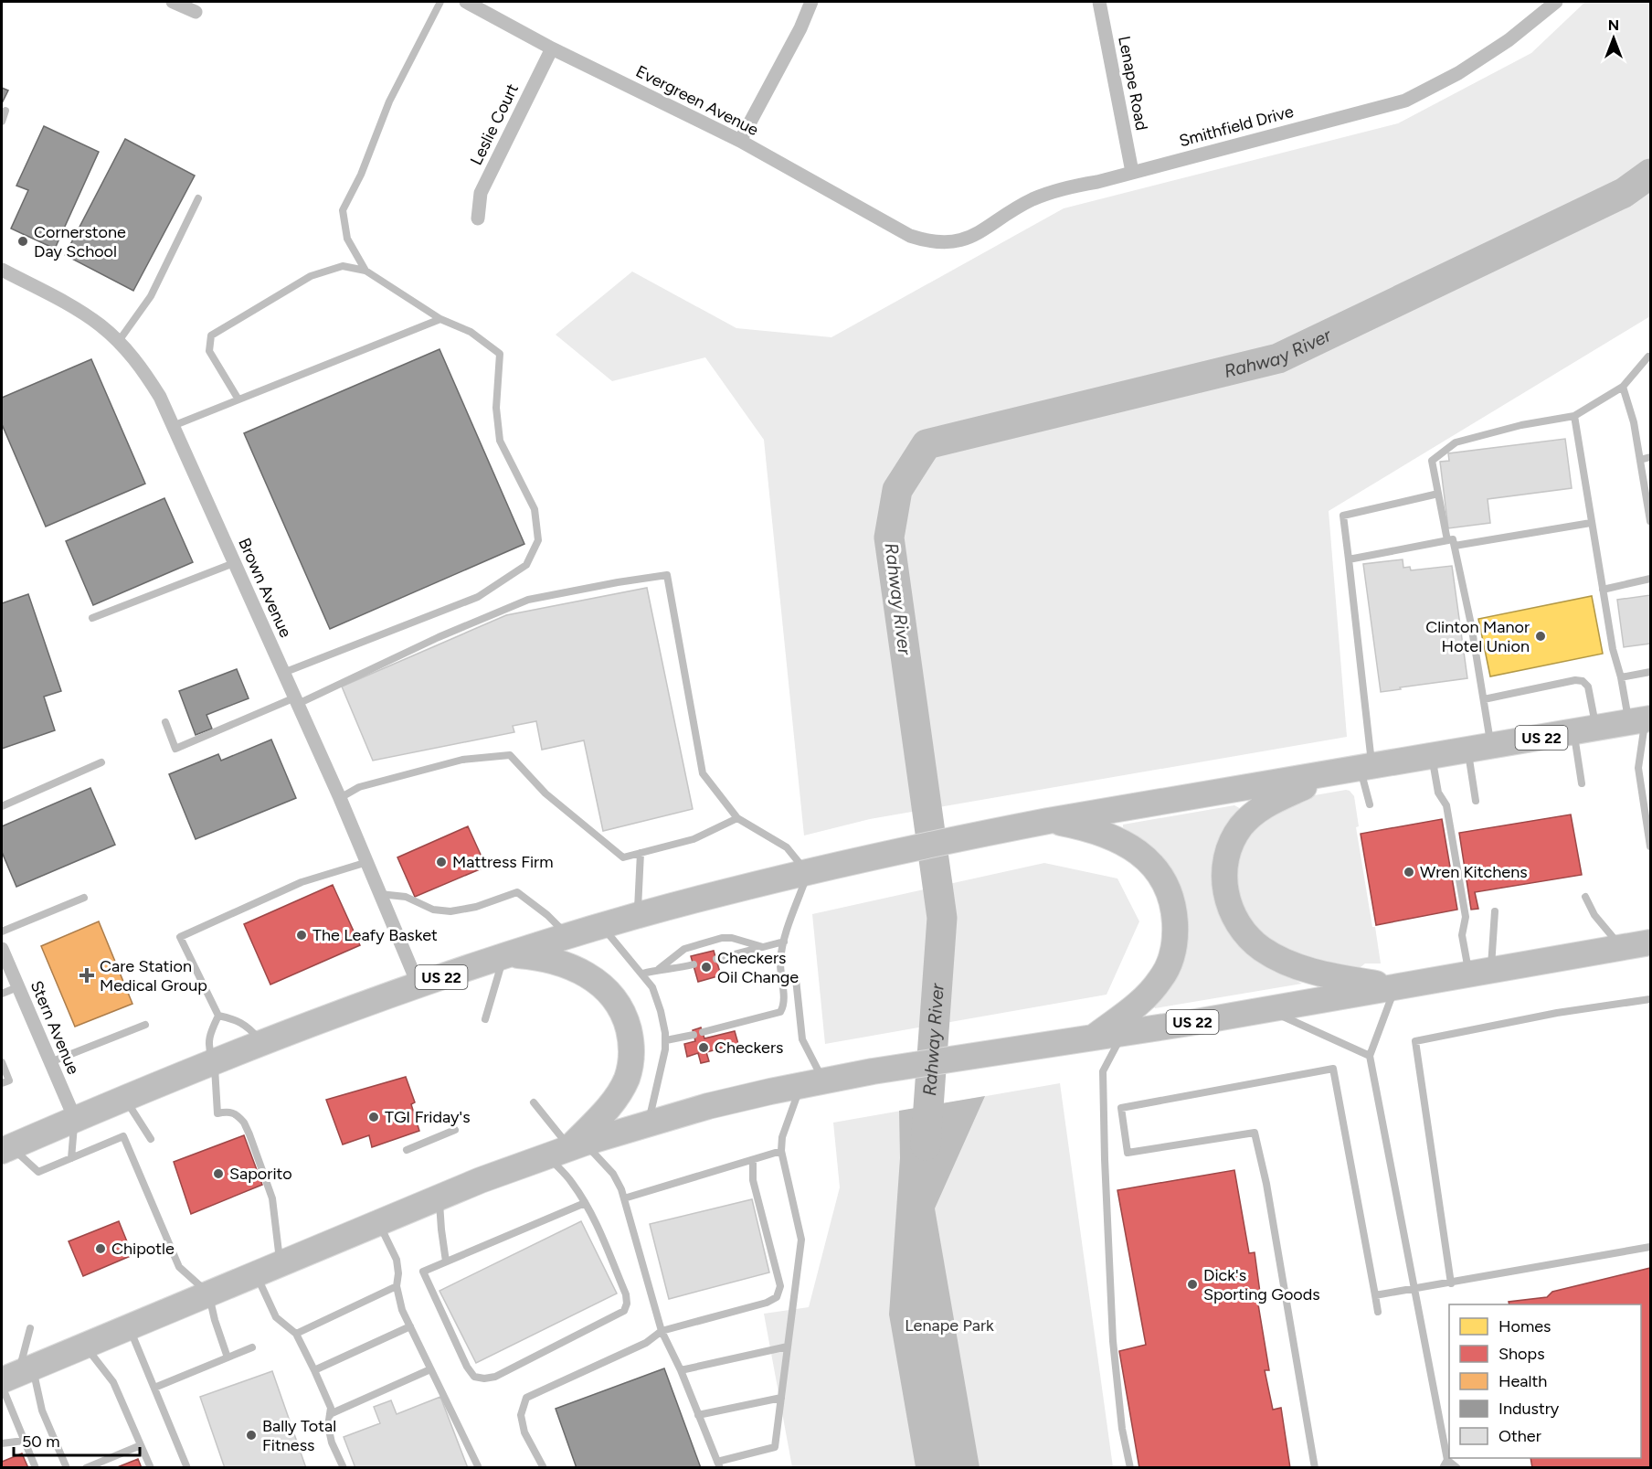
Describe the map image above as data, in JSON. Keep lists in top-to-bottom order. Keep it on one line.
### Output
{"streets":{"highway":["US 22"],"street":["Lenape Road","Evergreen Avenue","Leslie Court","Smithfield Drive","Brown Avenue","Stern Avenue"]},"crossings":[["Lenape Road","Smithfield Drive"],["Evergreen Avenue","Leslie Court"],["Evergreen Avenue","Smithfield Drive"],["Brown Avenue","US 22"],["US 22","Stern Avenue"]],"water":["Rahway River"],"parks":["Lenape Park"],"places":{"other":["Cornerstone Day School","Clinton Manor Hotel Union","Mattress Firm","Wren Kitchens","The Leafy Basket","Checkers Oil Change","Checkers","TGI Friday's","Saporito","Chipotle","Dick's Sporting Goods","Bally Total Fitness"],"health":["Care Station Medical Group"]},"legend":["Homes","Shops","Health","Industry","Other"],"scale_bar":"50 m","north":"top"}
